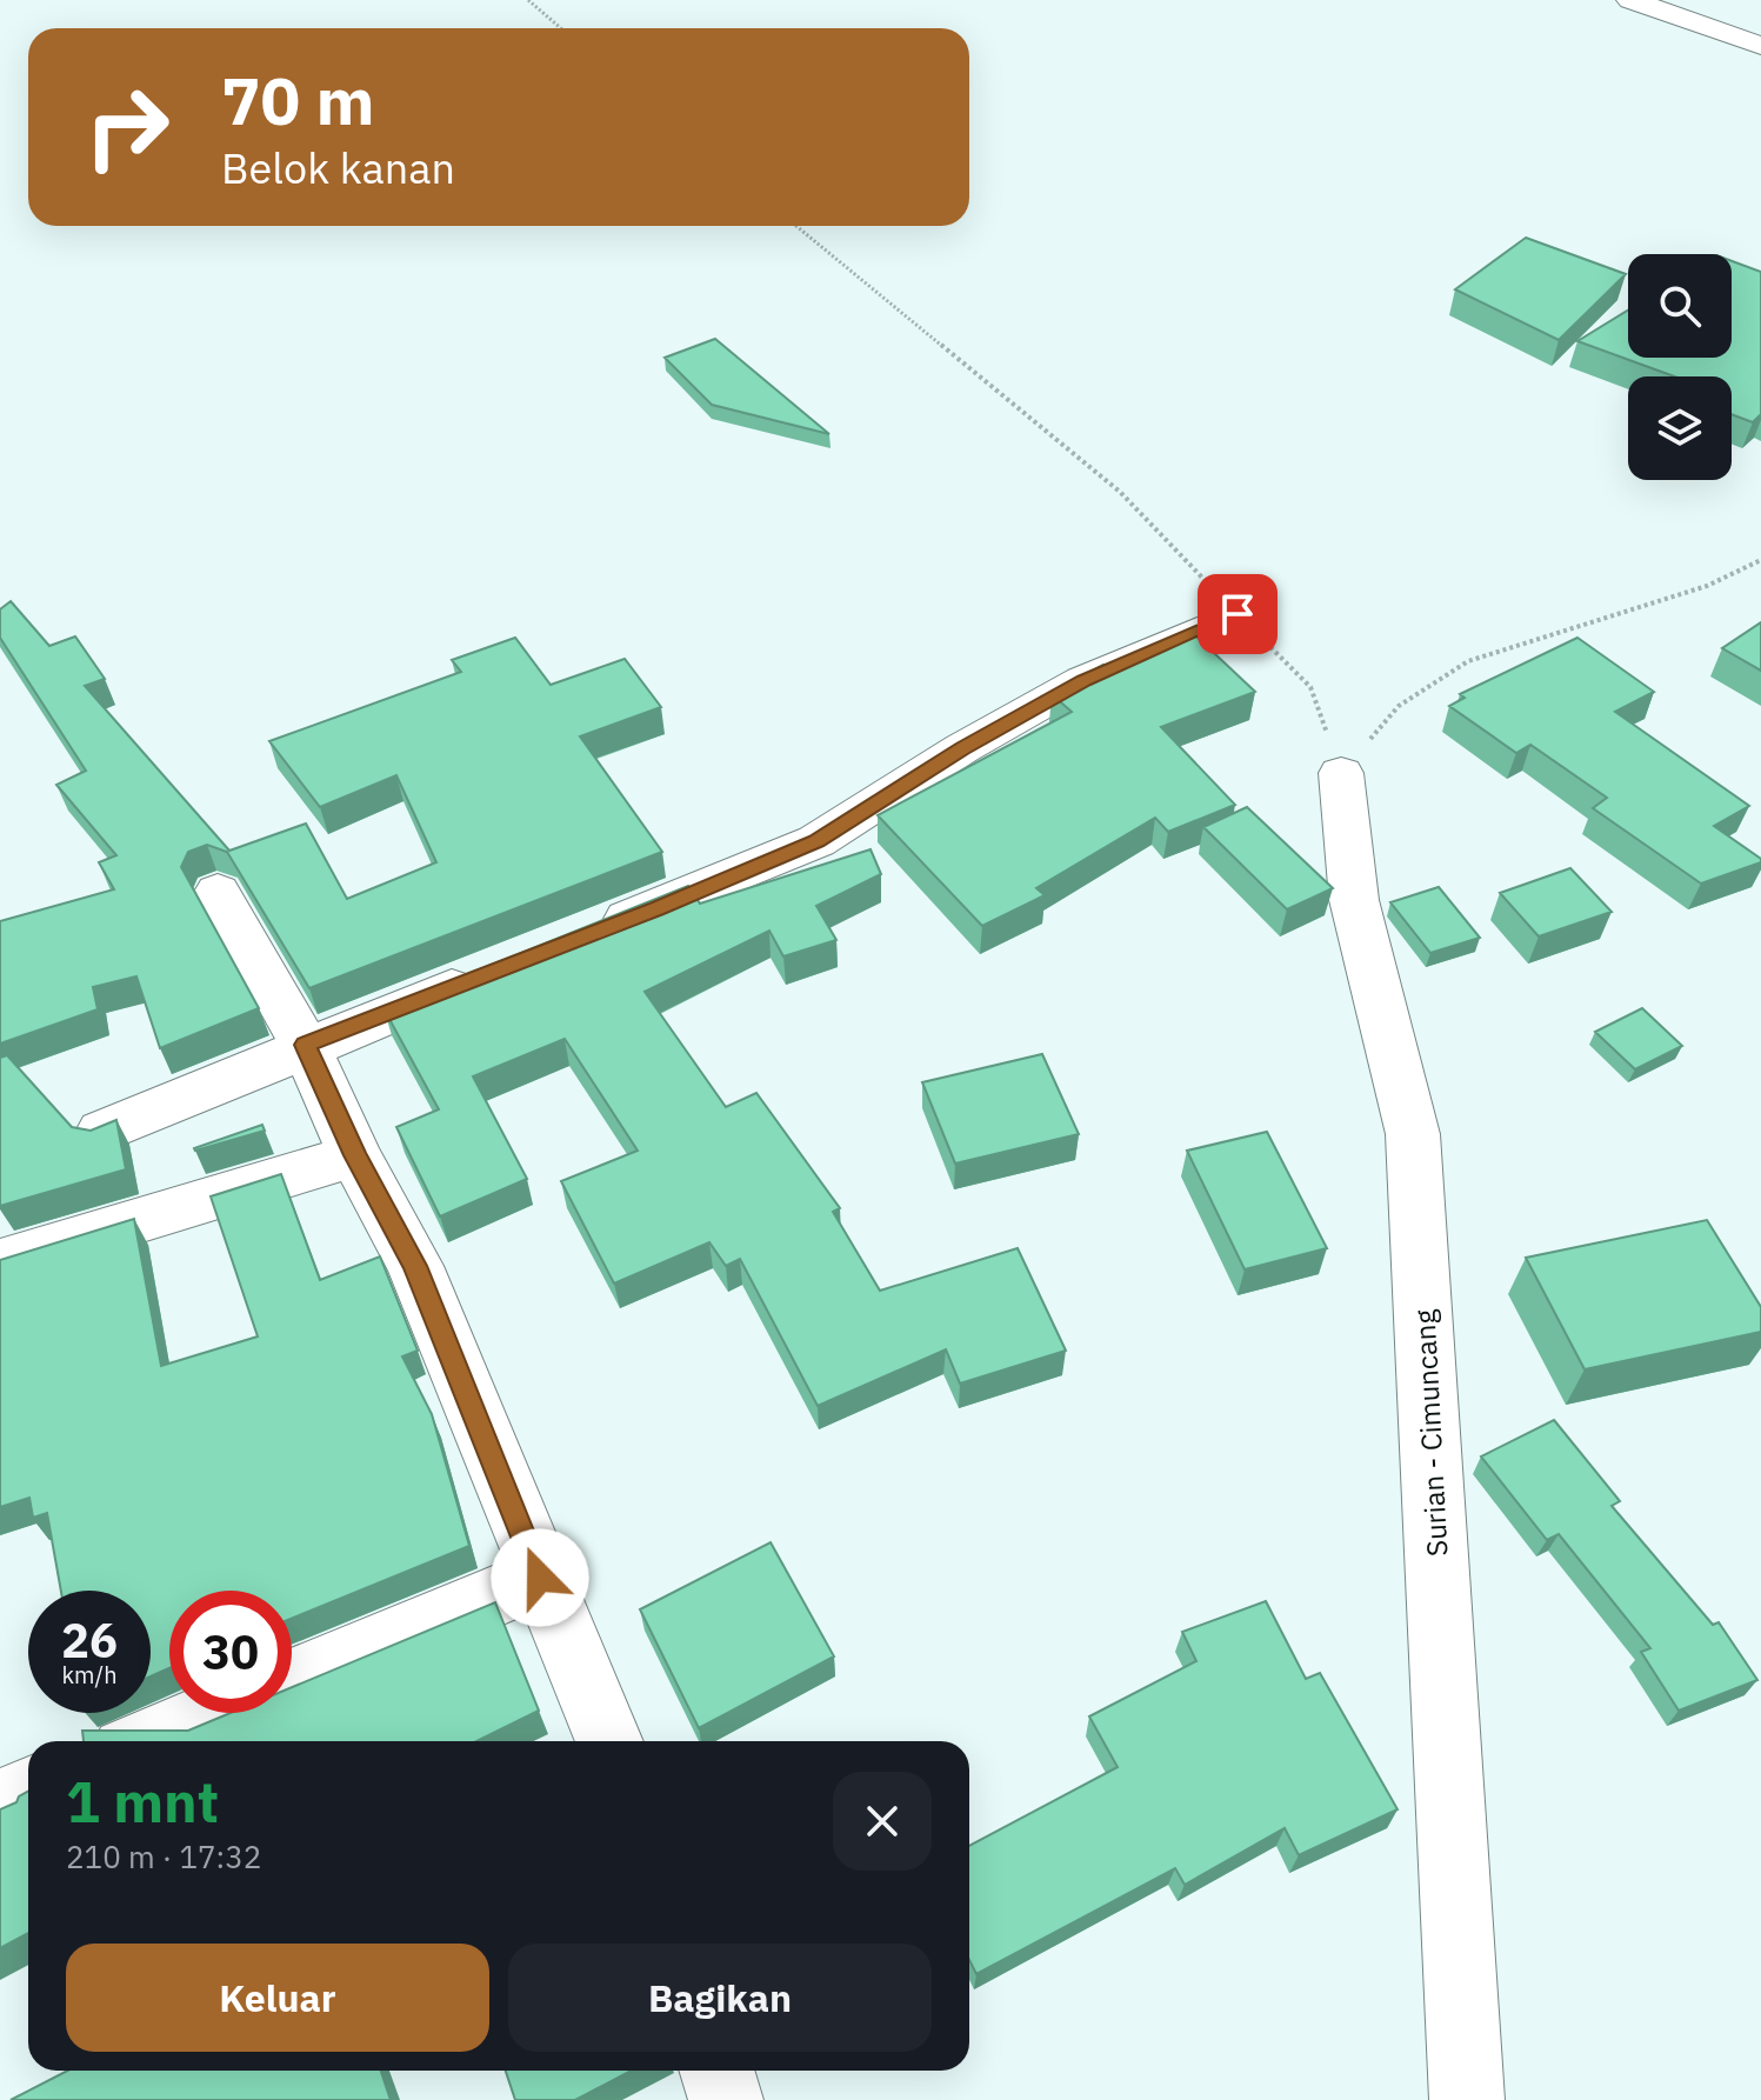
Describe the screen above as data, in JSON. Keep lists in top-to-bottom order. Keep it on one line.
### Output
{"streets":{"street":["Surian - Cimuncang"]},"page":{"turn":["70 m","Belok kanan"],"speed":"26 km/h","limit":"30","heading":["1 mnt","210 m · 17:32"],"buttons":["Keluar","Bagikan"]}}
